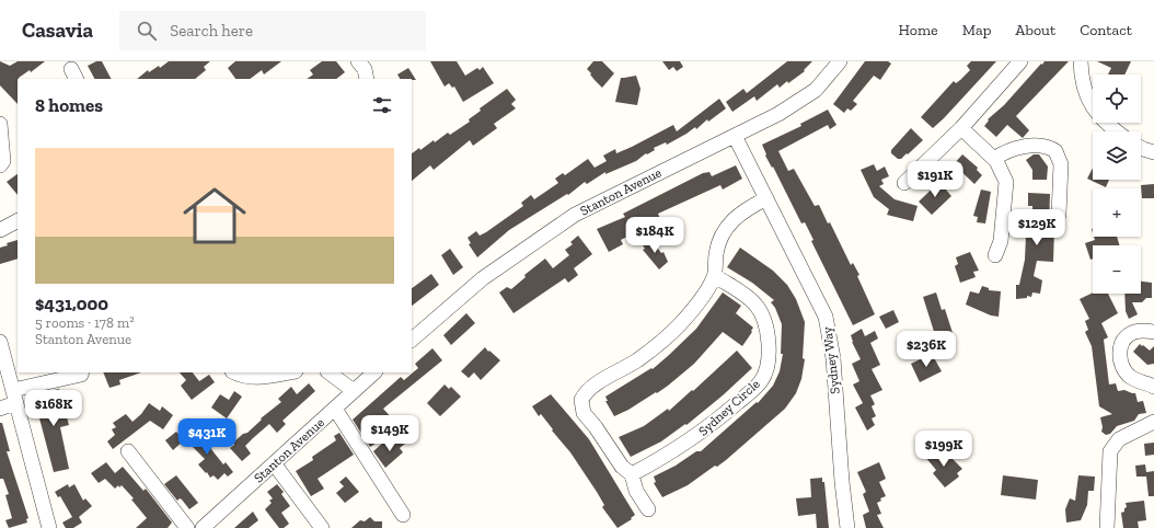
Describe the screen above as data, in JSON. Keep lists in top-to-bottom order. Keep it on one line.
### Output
{"streets":{"street":["Stanton Avenue","Sydney Way","Sydney Circle"]},"crossings":[["Stanton Avenue","Sydney Way"]],"page":{"header":"Casavia","search":"Search here","nav":["Home","Map","About","Contact"],"map_buttons":["+","−"],"heading":"8 homes","list":[{"name":"$431,000","note":"5 rooms · 178 m² · Stanton Avenue"}],"price":["$191K","$129K","$184K","$236K","$168K","$149K","$431K","$199K"]}}
